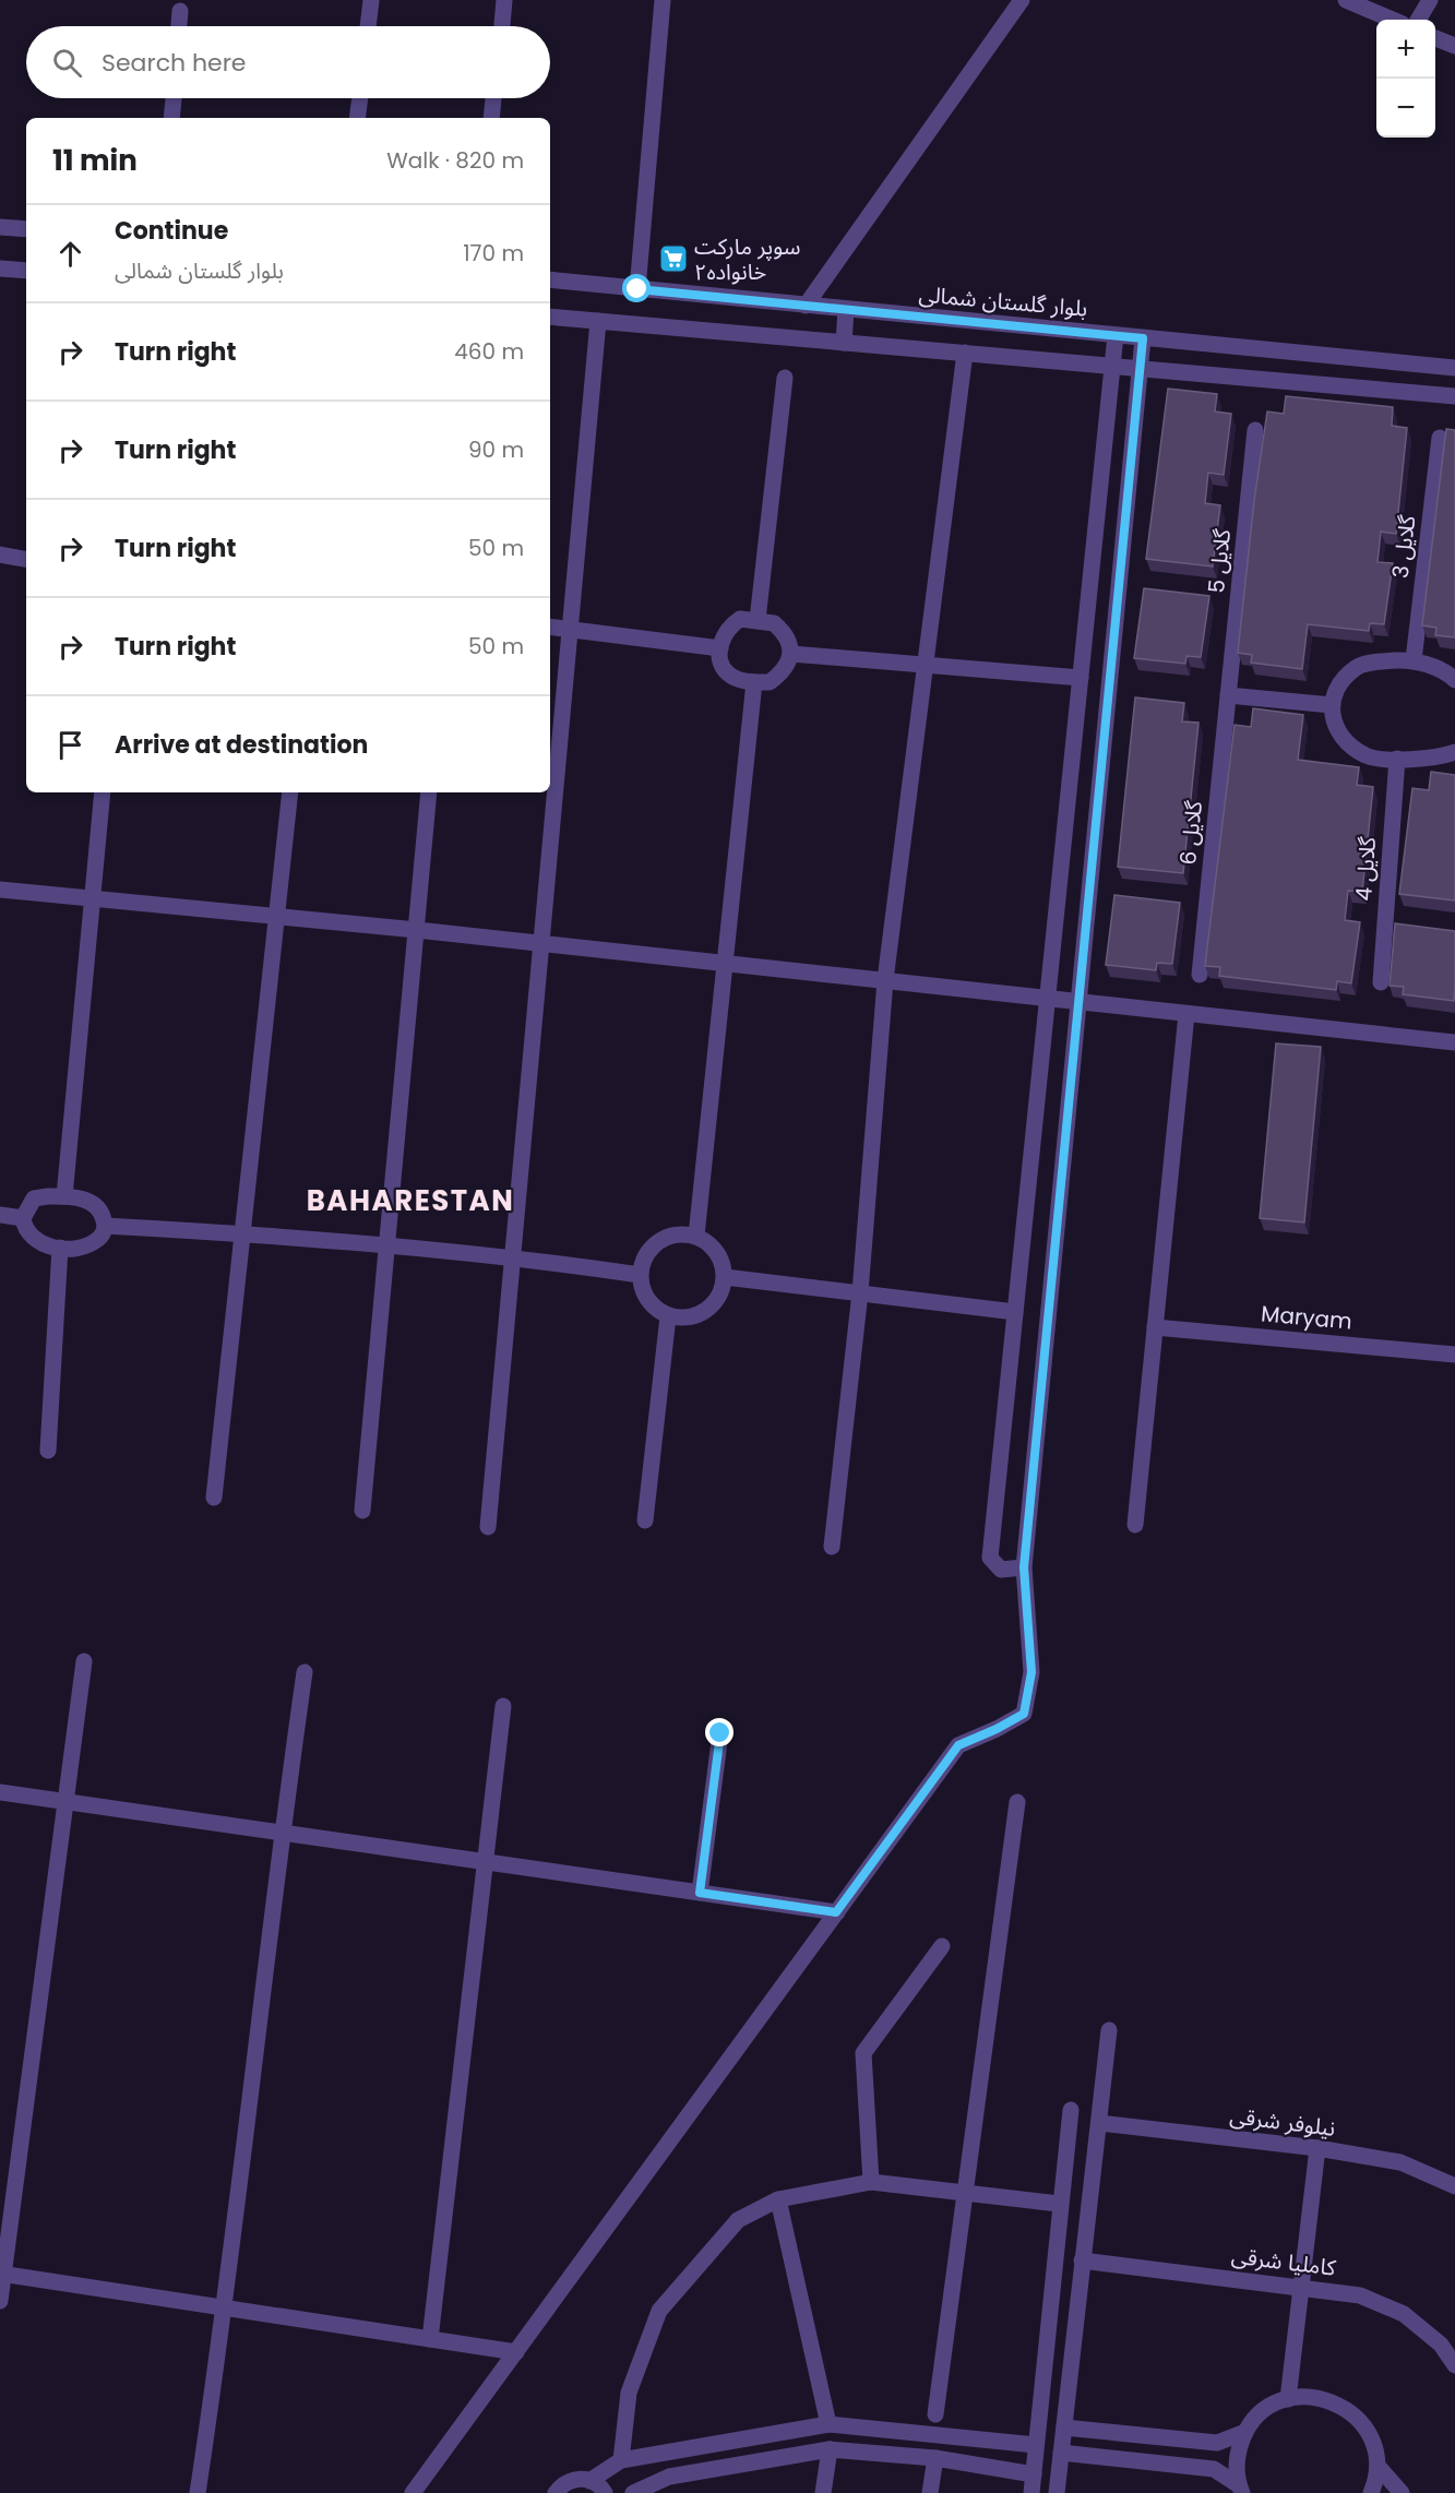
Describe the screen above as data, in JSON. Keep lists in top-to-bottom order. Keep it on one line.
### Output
{"streets":{"street":["بلوار گلستان شمالی","گلایل 3","گلایل 5","گلایل 6","گلایل 4","Maryam","نیلوفر شرقی","کاملیا شرقی"]},"crossings":[["گلایل 5","گلایل 6"]],"districts":["BAHARESTAN"],"places":{"supermarket":["سوپر ماركت خانواده٢"]},"page":{"map_buttons":["+","−"],"search":"Search here","heading":["11 min","Walk · 820 m"],"list":[["Continue","بلوار گلستان شمالی","170 m"],["Turn right","460 m"],["Turn right","90 m"],["Turn right","50 m"],["Turn right","50 m"],"Arrive at destination"]}}
